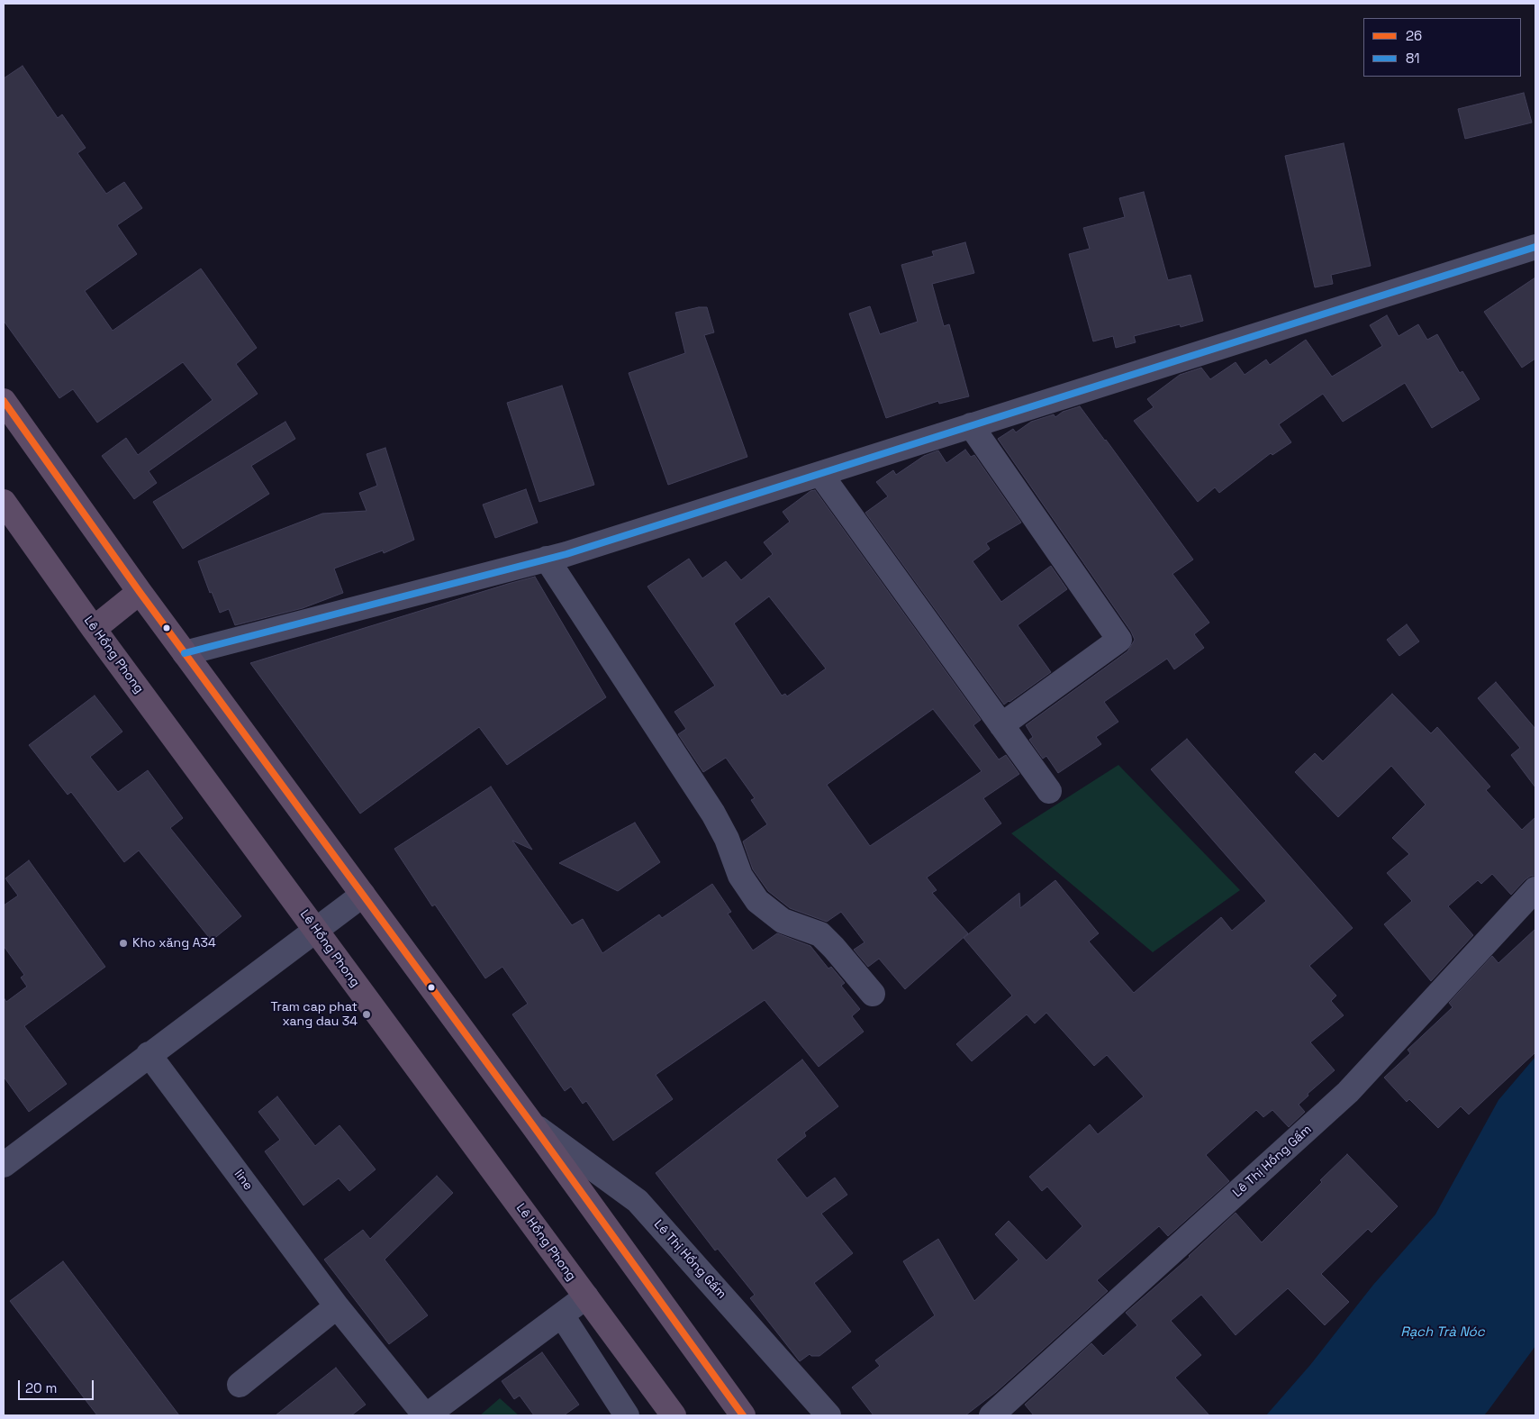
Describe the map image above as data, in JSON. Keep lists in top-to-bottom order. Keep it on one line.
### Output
{"streets":{"highway":["Lê Hồng Phong"],"street":["Lê Thị Hồng Gấm","line"]},"water":["Rạch Trà Nóc"],"places":["Kho xăng A34","Tram cap phat xang dau 34"],"lines":["transit line 81","transit line 26"],"legend":["26","81"],"scale_bar":"20 m"}
